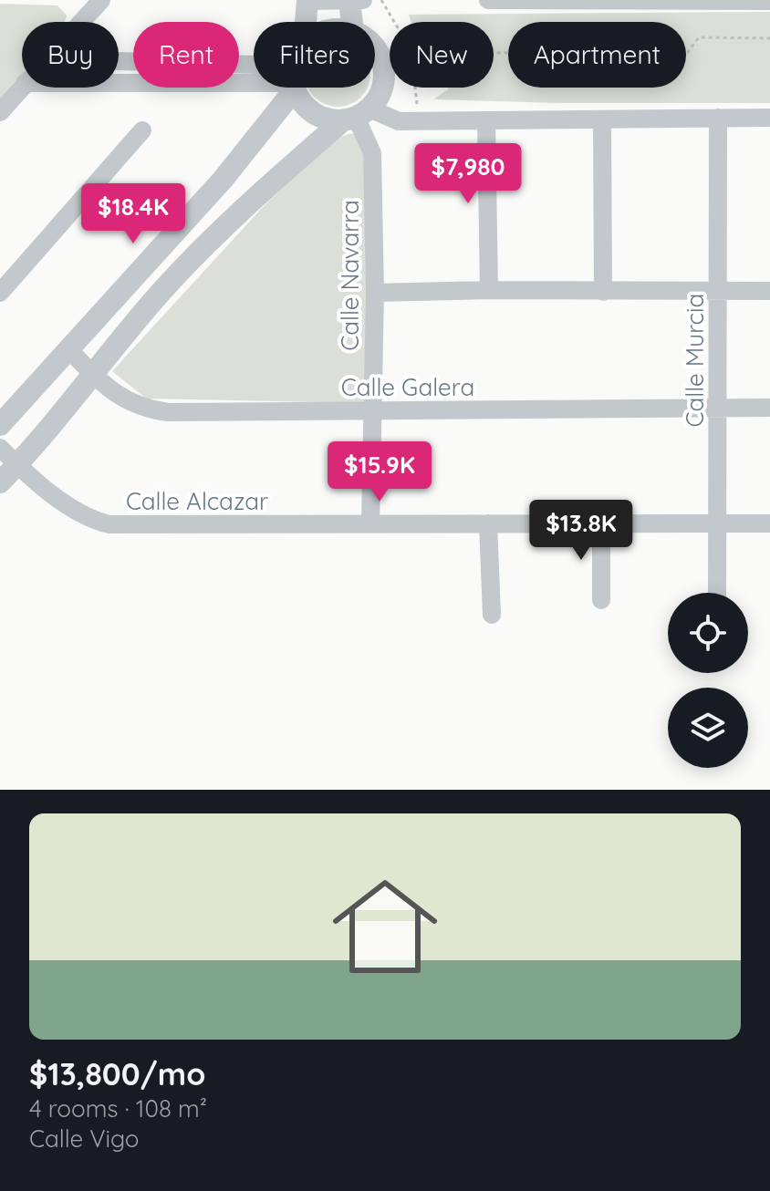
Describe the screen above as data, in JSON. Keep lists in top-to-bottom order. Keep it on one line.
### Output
{"streets":{"street":["Calle Navarra","Calle Murcia","Calle Galera","Calle Alcazar"]},"crossings":[["Calle Navarra","Calle Galera"],["Calle Navarra","Calle Alcazar"],["Calle Murcia","Calle Galera"],["Calle Murcia","Calle Alcazar"]],"page":{"chip":["Buy","Rent","Filters","New","Apartment"],"price":["$7,980","$18.4K","$15.9K","$13.8K"],"list":[{"name":"$13,800/mo","note":"4 rooms · 108 m² · Calle Vigo"}]}}
